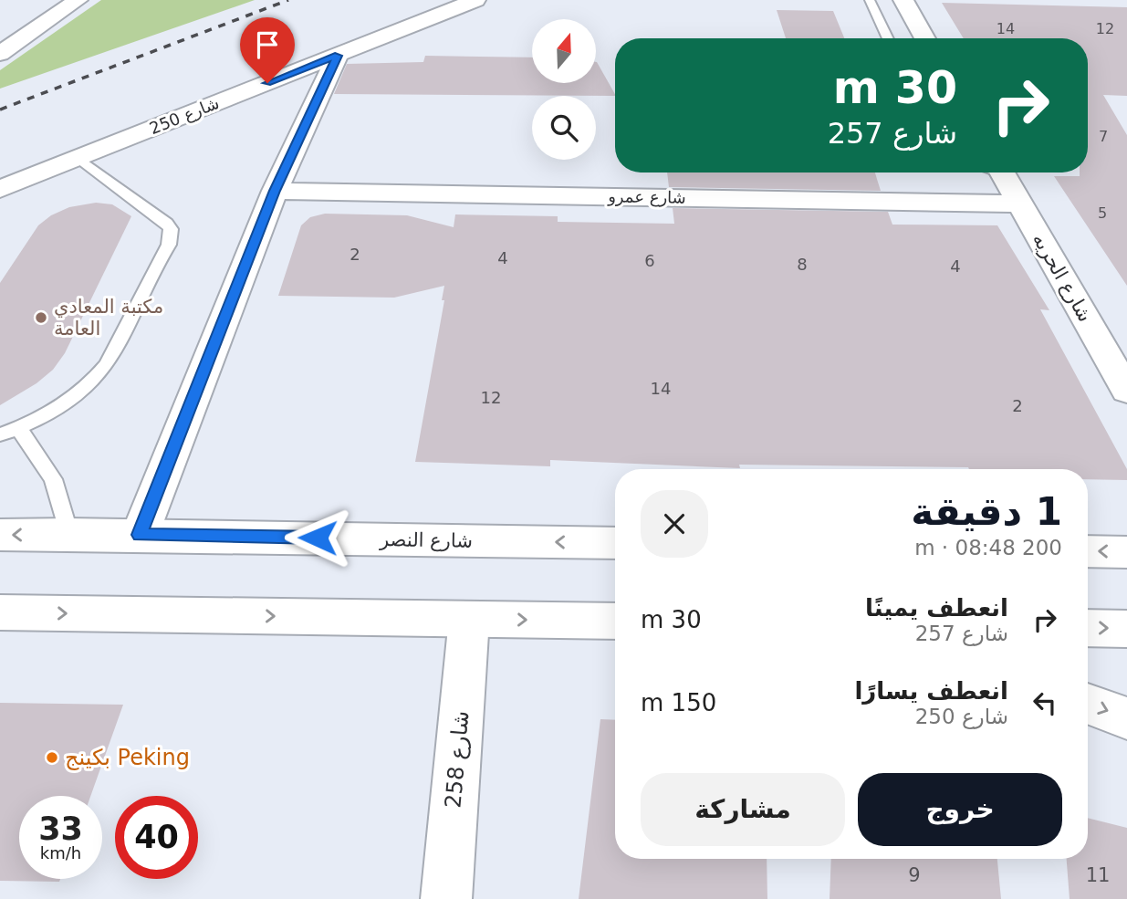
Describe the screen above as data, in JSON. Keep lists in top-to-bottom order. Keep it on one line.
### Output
{"streets":{"street":["شارع 250","شارع عمرو","شارع الحريه","شارع النصر","شارع 258"]},"crossings":[["شارع عمرو","شارع الحريه"]],"places":["مكتبة المعادي العامة","بكينج Peking"],"house_numbers":["14","12","7","5","2","4","6","8","4","14","12","2","9","11"],"north":"top","page":{"turn":["30 m","شارع 257"],"heading":["1 دقيقة","200 m · 08:48"],"list":[{"name":"انعطف يمينًا","note":"شارع 257","value":"30 m"},{"name":"انعطف يسارًا","note":"شارع 250","value":"150 m"}],"buttons":["خروج","مشاركة"],"speed":"33 km/h","limit":"40"}}
